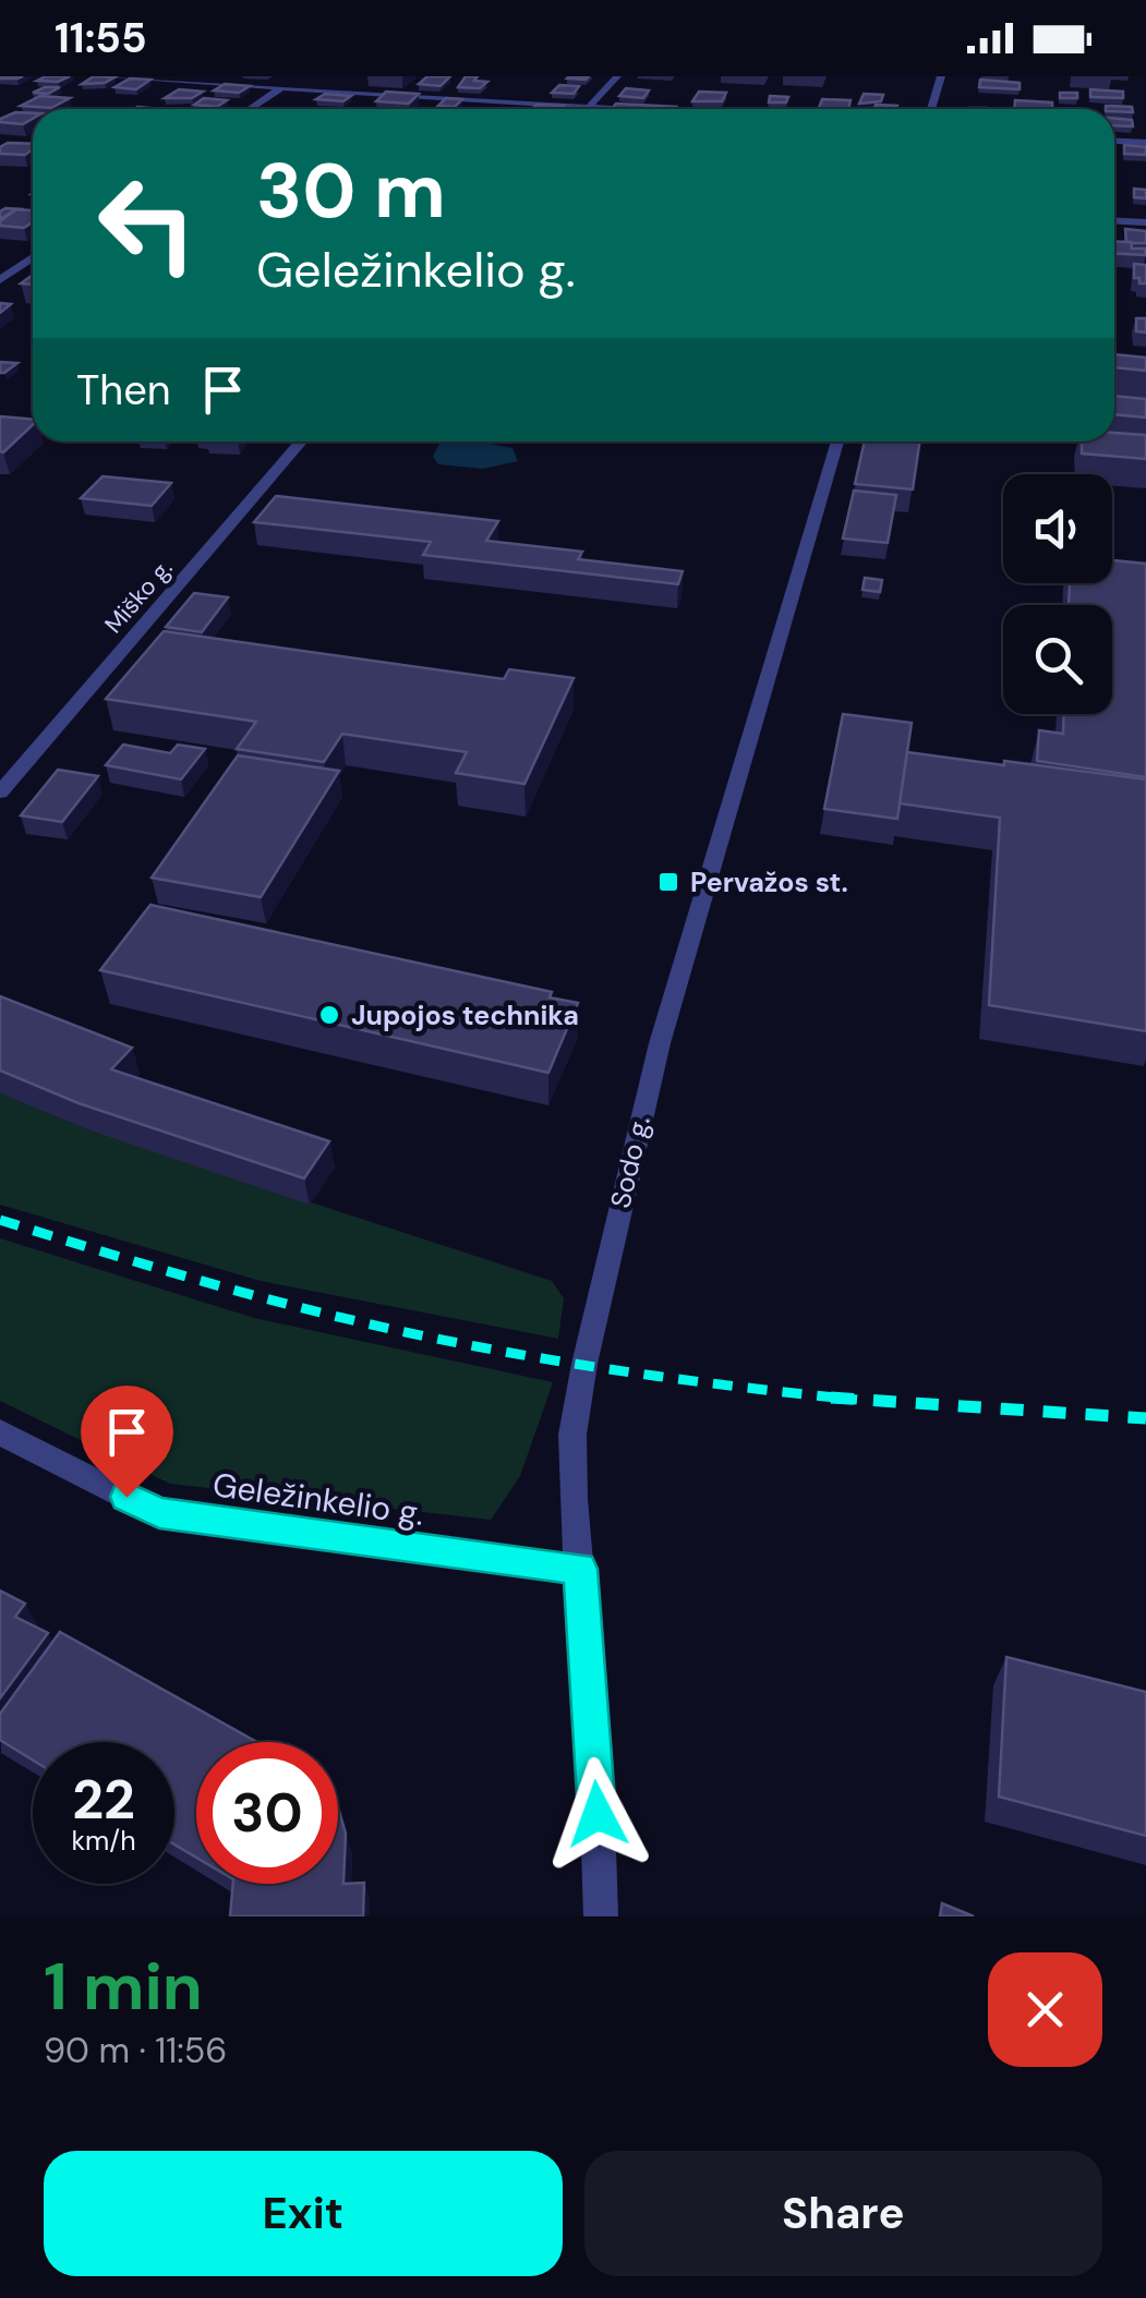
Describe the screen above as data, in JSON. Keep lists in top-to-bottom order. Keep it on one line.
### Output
{"streets":{"street":["Miško g.","Sodo g.","Geležinkelio g."]},"crossings":[["Sodo g.","Geležinkelio g."]],"places":{"transit":["Pervažos st."],"other":["Jupojos technika"]},"page":{"status":"11:55","turn":["30 m","Geležinkelio g."],"then":"Then","speed":"22 km/h","limit":"30","heading":["1 min","90 m · 11:56"],"buttons":["Exit","Share"]}}
